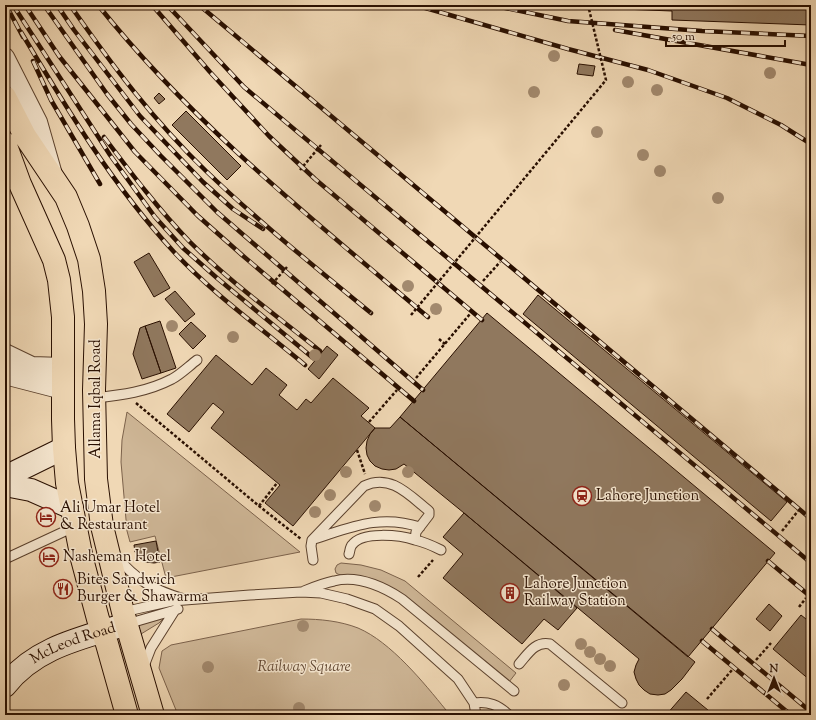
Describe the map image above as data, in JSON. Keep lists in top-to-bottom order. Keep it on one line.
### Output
{"streets":{"main road":["Allama Iqbal Road","McLeod Road"]},"crossings":[["Allama Iqbal Road","McLeod Road"]],"parks":["Railway Square"],"places":{"station":["Lahore Junction"],"hotel":["Ali Umar Hotel & Restaurant","Nasheman Hotel"],"restaurant":["Bites Sandwich Burger & Shawarma"],"building":["Lahore Junction Railway Station"]},"scale_bar":"50 m","north":"top"}
